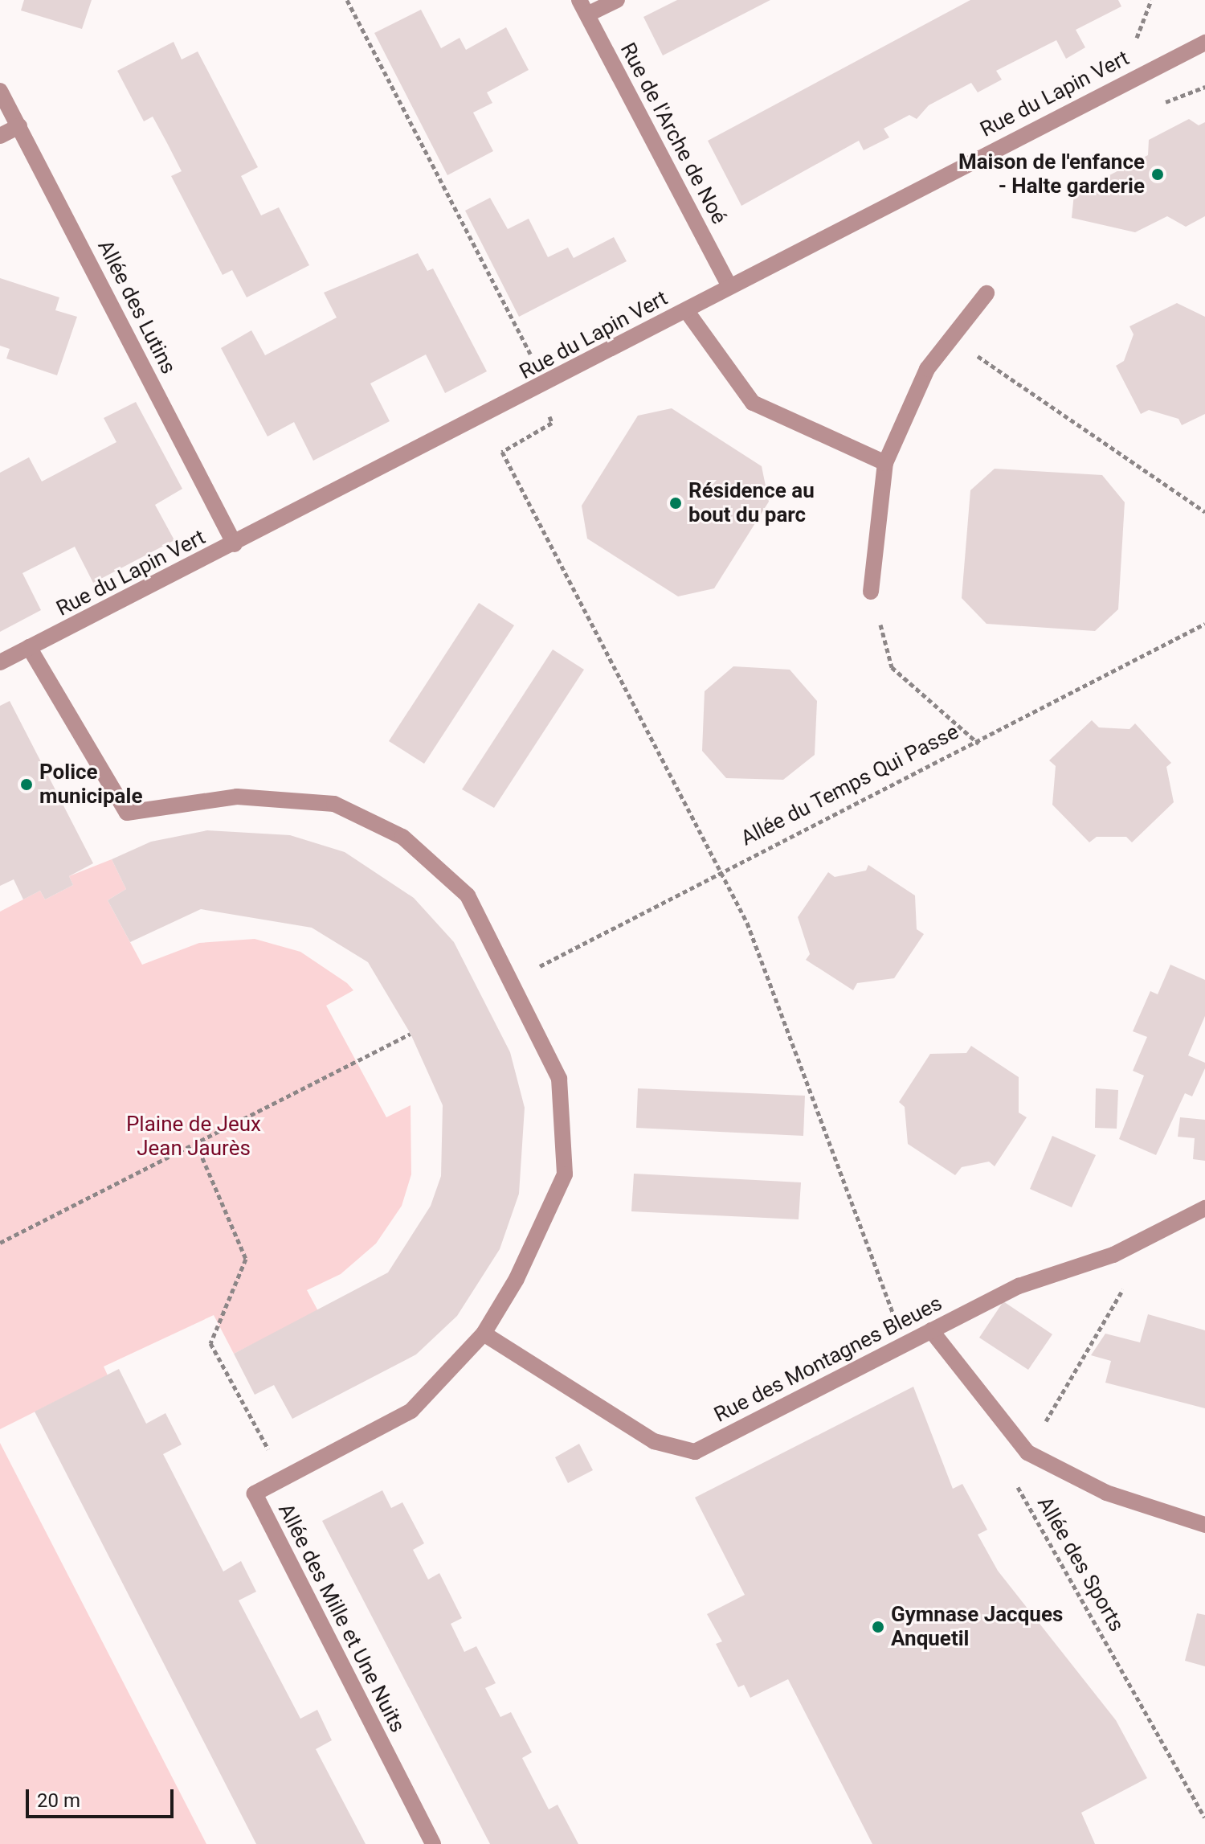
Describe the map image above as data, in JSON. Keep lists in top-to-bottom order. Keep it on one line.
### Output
{"streets":{"street":["Rue du Lapin Vert","Rue de l'Arche de Noé","Allée des Lutins","Rue des Montagnes Bleues","Allée des Mille et Une Nuits"],"path":["Allée du Temps Qui Passe","Allée des Sports"]},"crossings":[["Rue du Lapin Vert","Rue de l'Arche de Noé"],["Rue du Lapin Vert","Allée des Lutins"],["Rue du Lapin Vert","Allée des Mille et Une Nuits"],["Allée du Temps Qui Passe","Allée des Mille et Une Nuits"],["Rue des Montagnes Bleues","Allée des Mille et Une Nuits"]],"parks":["Plaine de Jeux Jean Jaurès"],"places":["Maison de l'enfance - Halte garderie","Résidence au bout du parc","Police municipale","Gymnase Jacques Anquetil"],"scale_bar":"20 m"}
